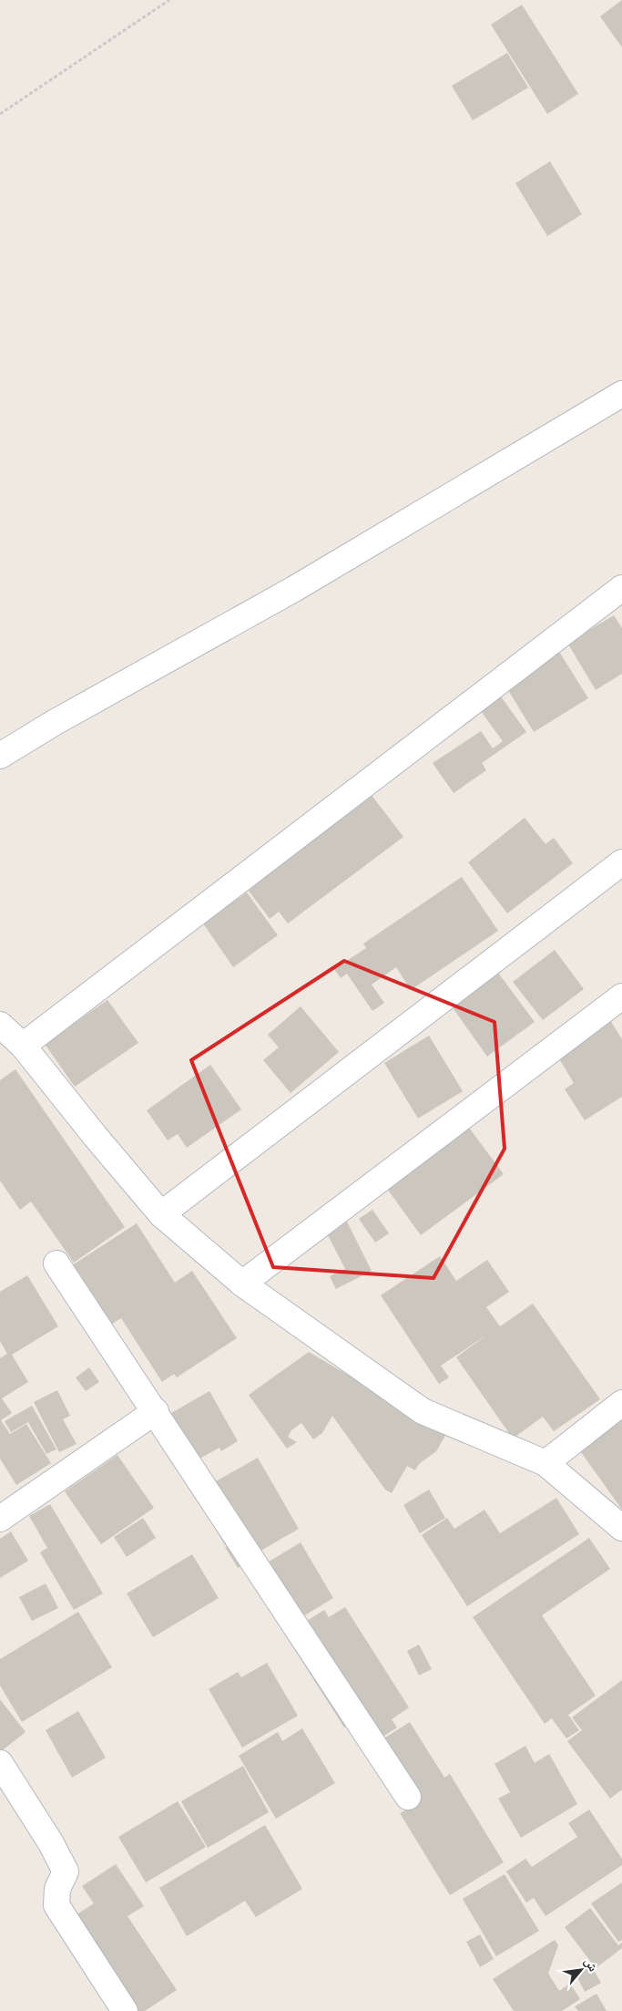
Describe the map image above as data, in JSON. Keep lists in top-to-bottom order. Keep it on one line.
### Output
{"north":"top right"}
